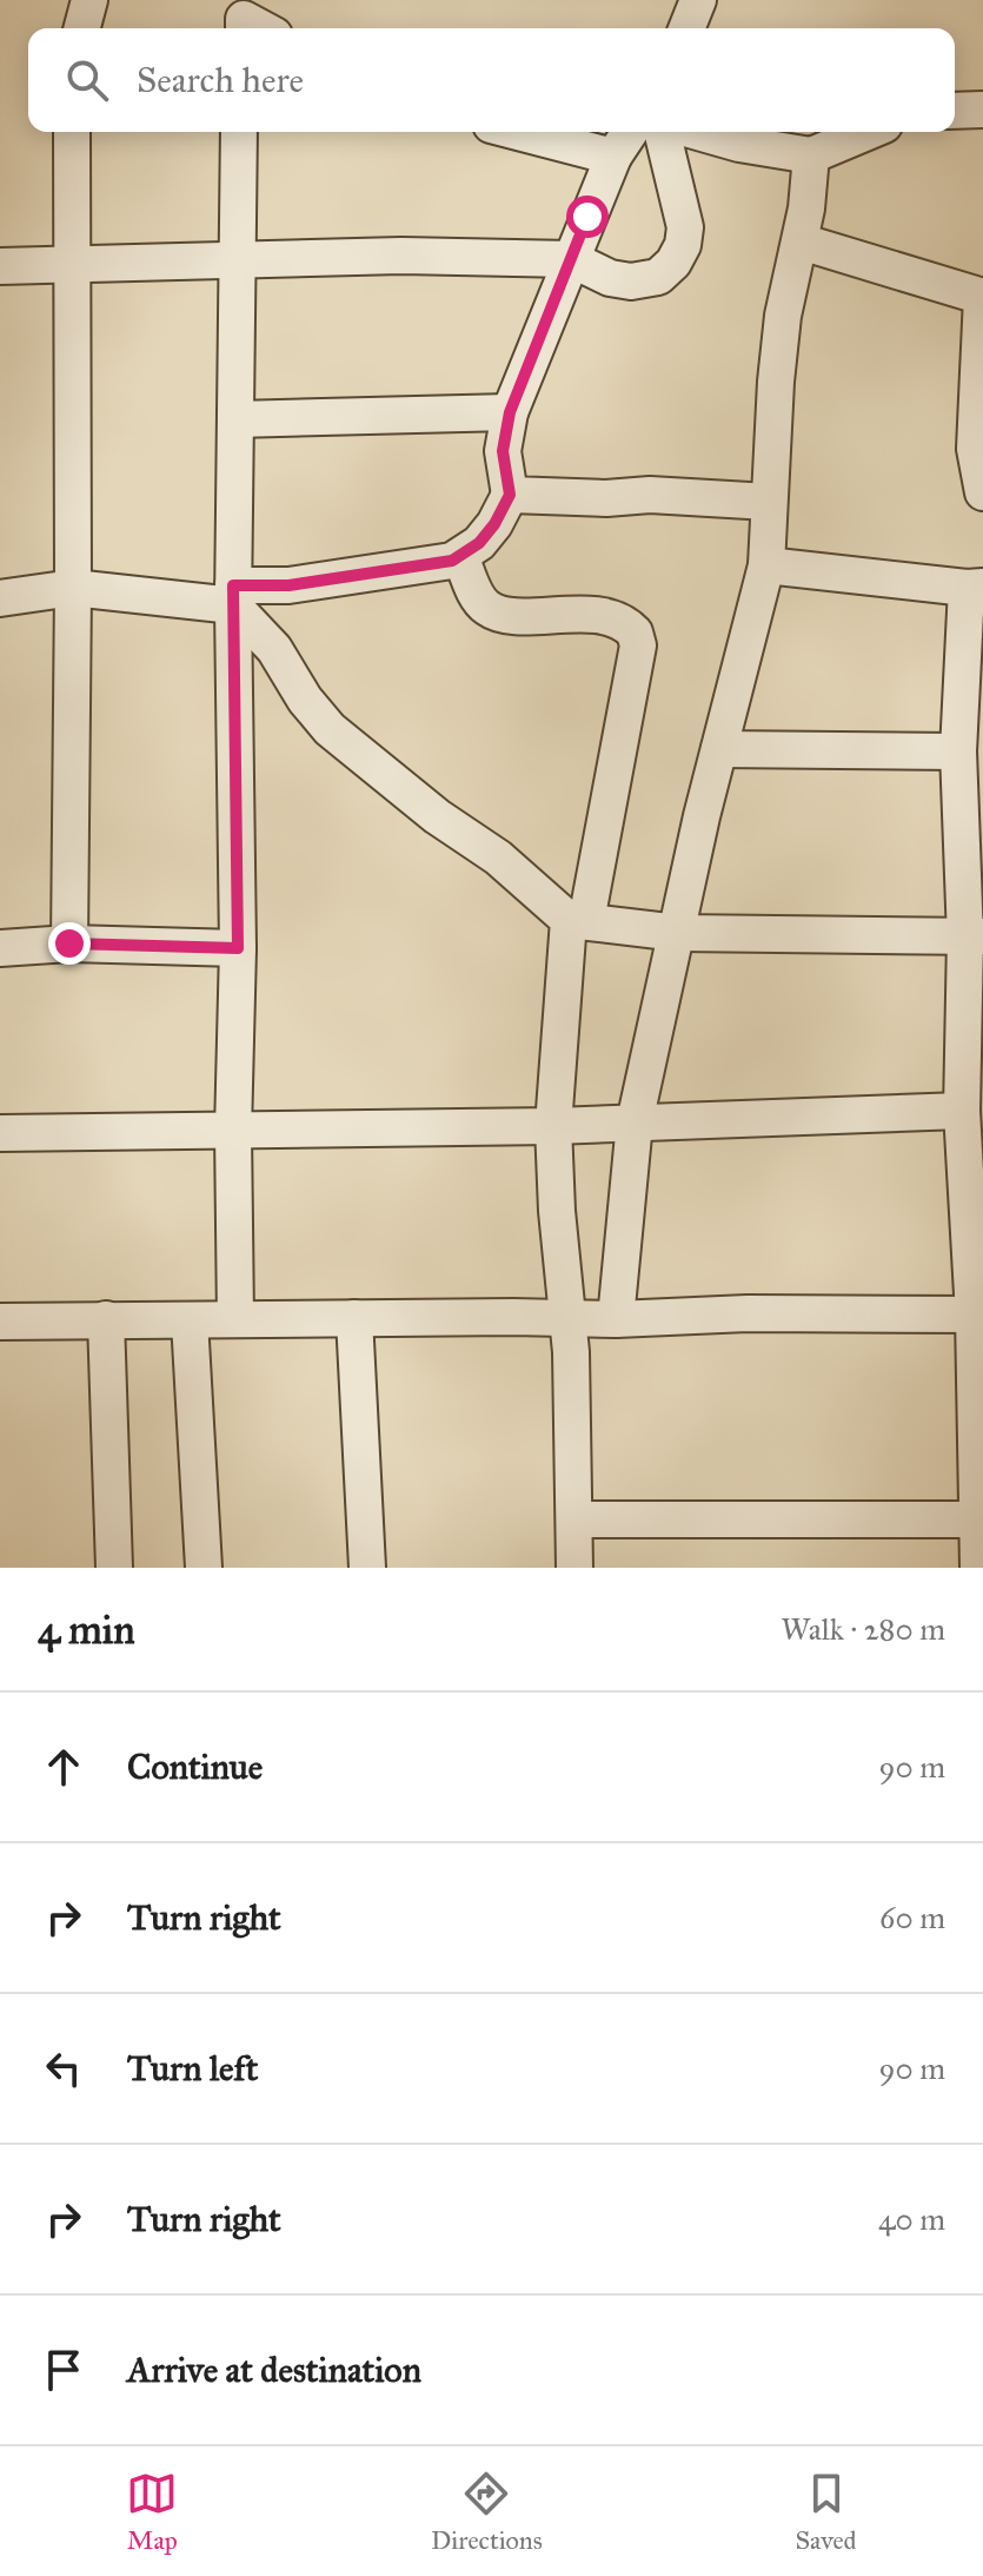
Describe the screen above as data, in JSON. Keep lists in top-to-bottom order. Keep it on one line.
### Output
{"page":{"search":"Search here","heading":["4 min","Walk · 280 m"],"list":[["Continue","90 m"],["Turn right","60 m"],["Turn left","90 m"],["Turn right","40 m"],"Arrive at destination"],"nav":["Map","Directions","Saved"]}}
